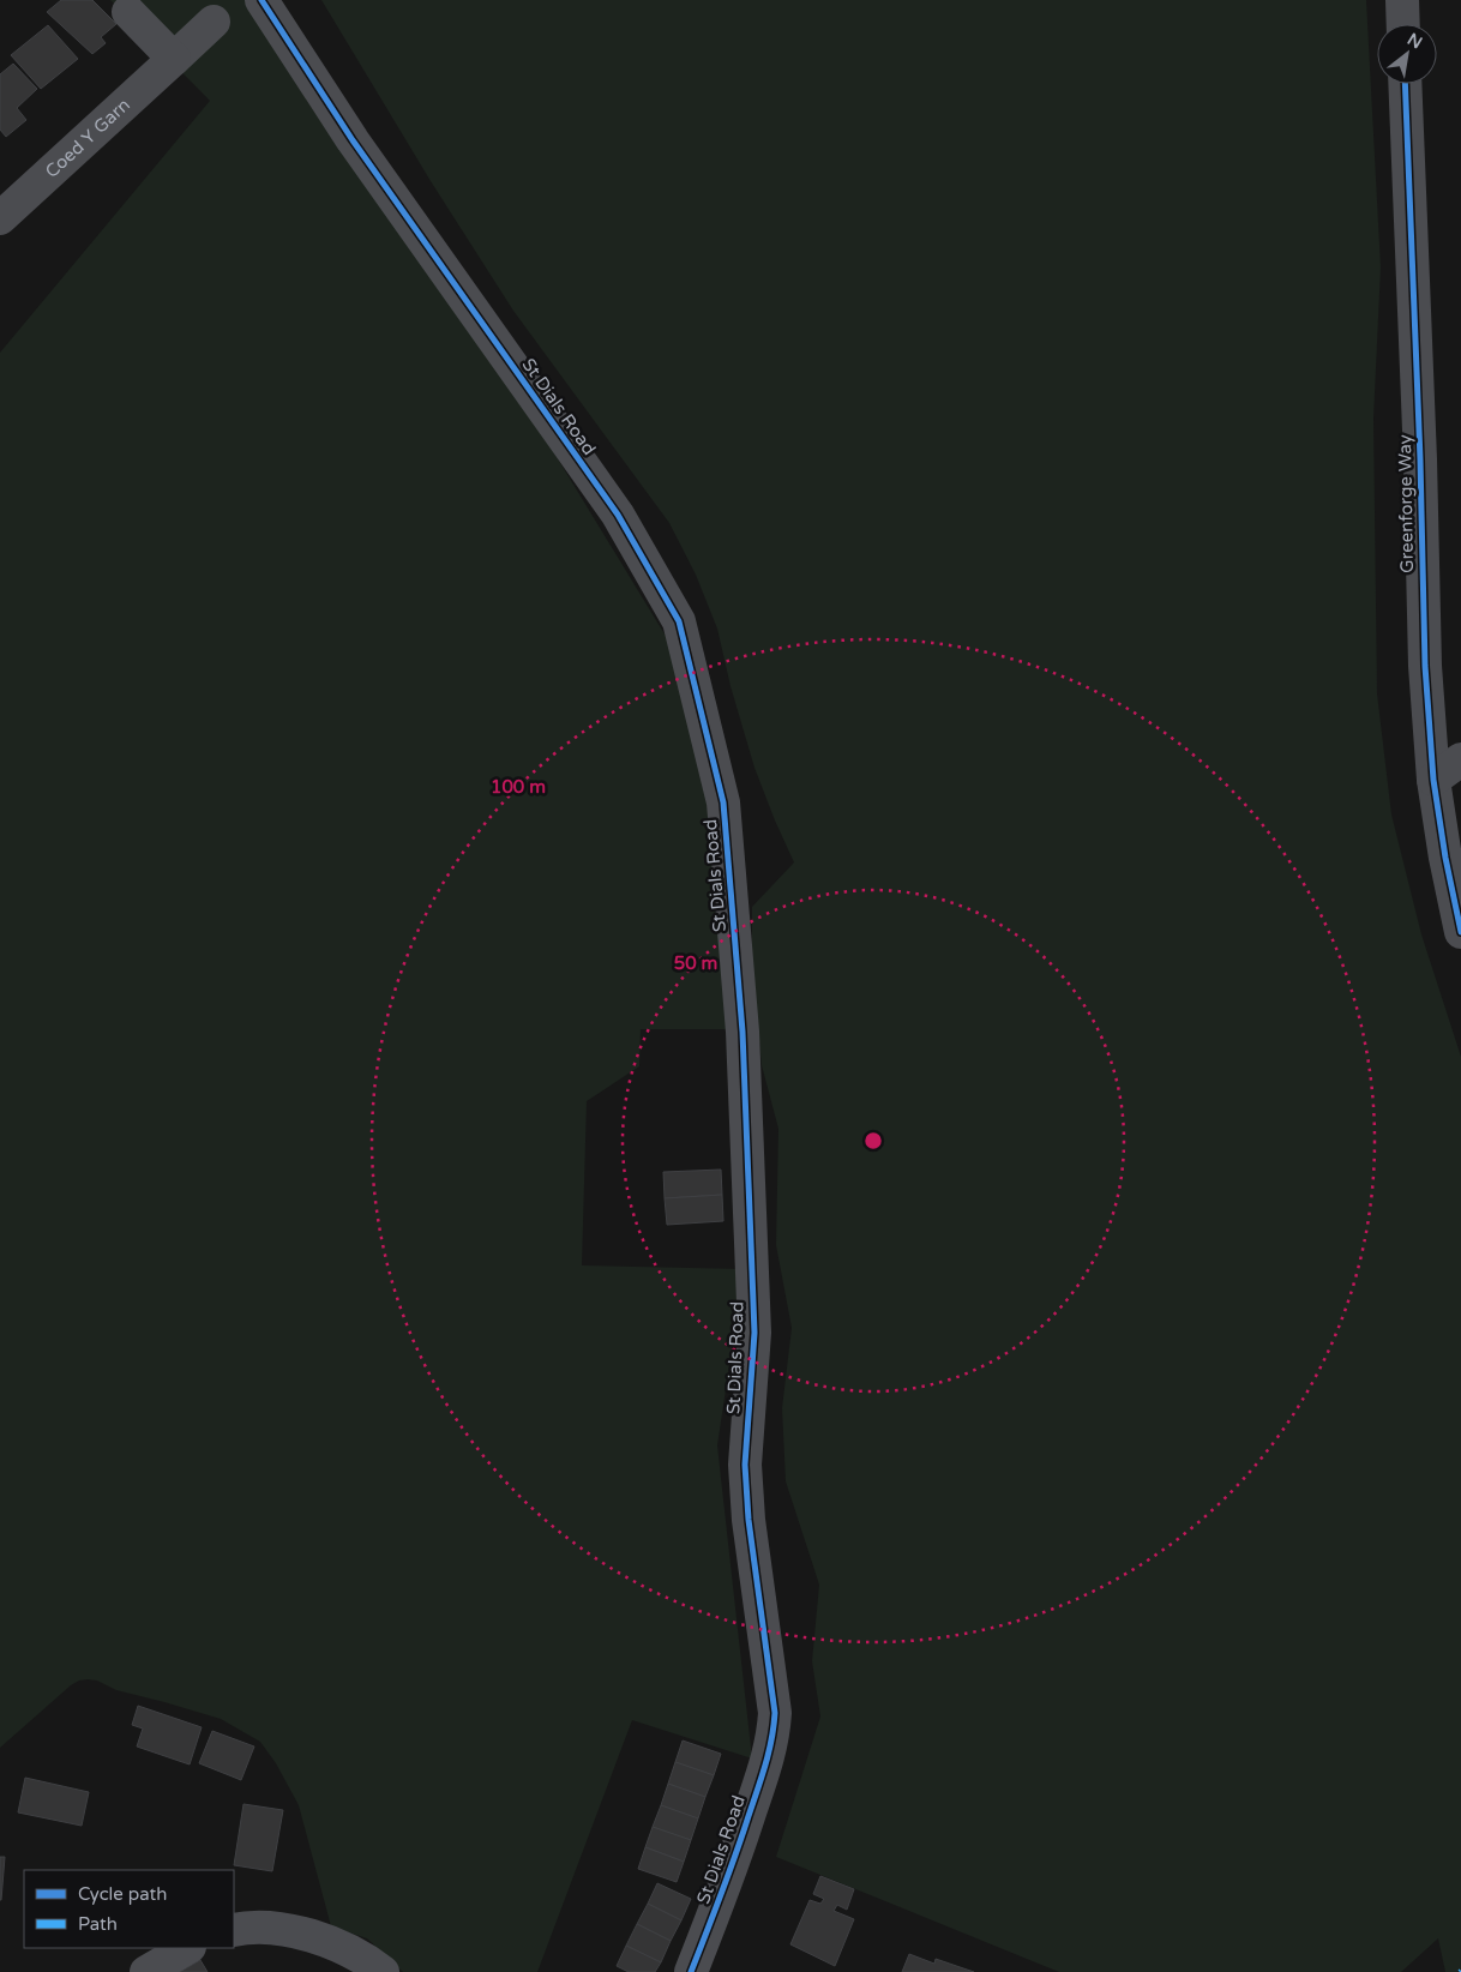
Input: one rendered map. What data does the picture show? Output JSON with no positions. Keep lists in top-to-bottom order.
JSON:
{
  "streets": {
    "street": ["Coed Y Garn", "St Dials Road", "Greenforge Way"]
  },
  "legend": ["Cycle path", "Path"],
  "north": "top right",
  "rings": ["100 m", "50 m"]
}
